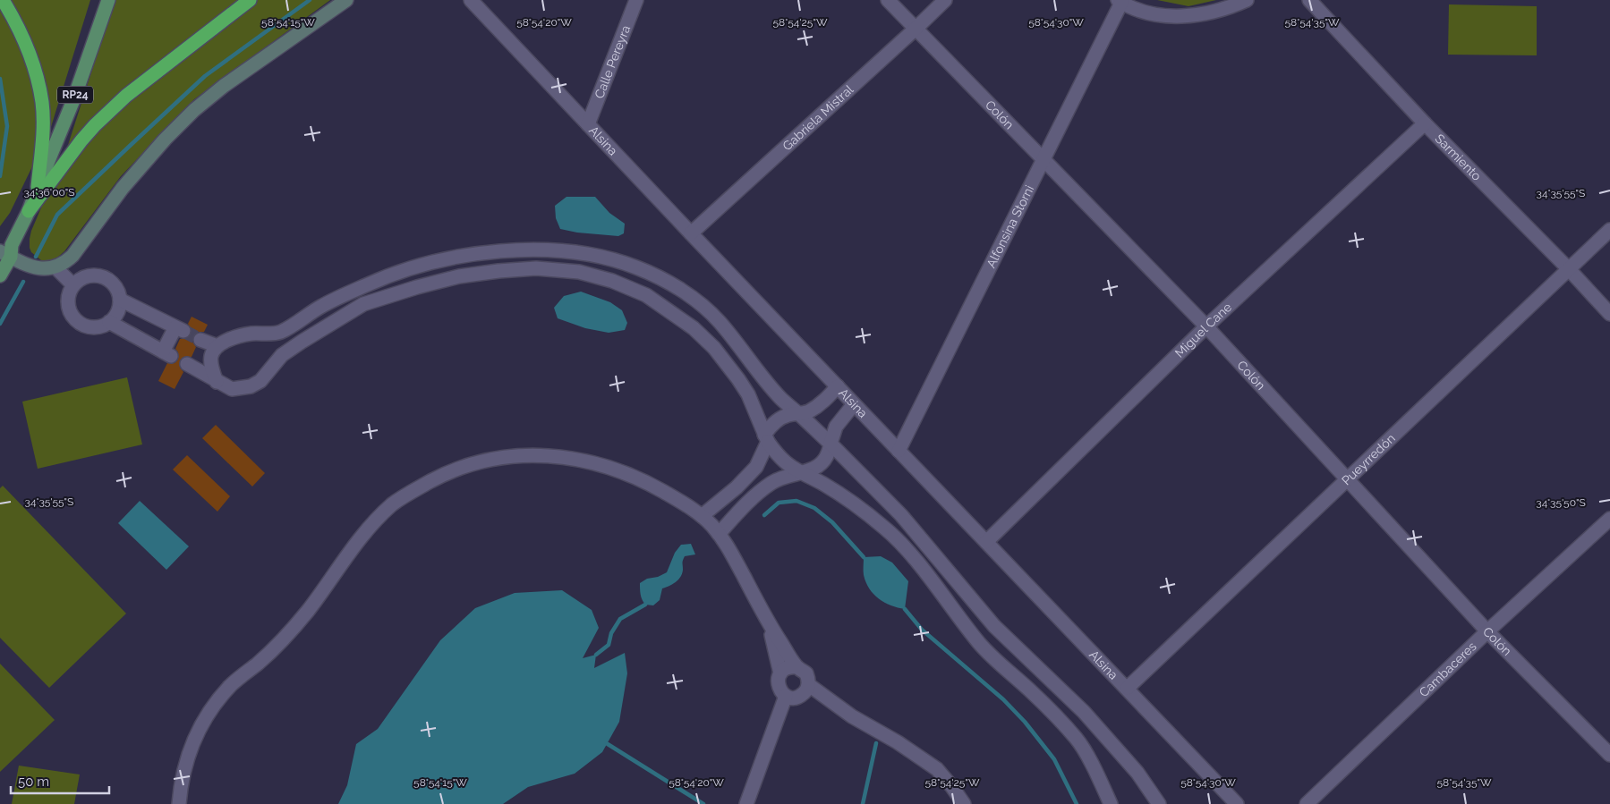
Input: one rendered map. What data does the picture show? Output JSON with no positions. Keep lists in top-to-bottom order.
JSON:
{
  "streets": {
    "main road": ["RP24"],
    "street": [
      "Calle Pereyra",
      "Colón",
      "Gabriela Mistral",
      "Alsina",
      "Sarmiento",
      "Alfonsina Storni",
      "Miguel Cane",
      "Pueyrredón",
      "Cambaceres"
    ]
  },
  "crossings": [
    ["Calle Pereyra", "Alsina"],
    ["Colón", "Gabriela Mistral"],
    ["Colón", "Alfonsina Storni"],
    ["Colón", "Miguel Cane"],
    ["Colón", "Pueyrredón"],
    ["Colón", "Cambaceres"],
    ["Gabriela Mistral", "Alsina"],
    ["Alsina", "Alfonsina Storni"],
    ["Alsina", "Miguel Cane"],
    ["Alsina", "Pueyrredón"],
    ["Sarmiento", "Miguel Cane"],
    ["Sarmiento", "Pueyrredón"]
  ],
  "scale_bar": "50 m",
  "coordinates": [
    "58°54'15\"W",
    "58°54'20\"W",
    "58°54'25\"W",
    "58°54'30\"W",
    "58°54'35\"W",
    "34°36'00\"S",
    "34°35'55\"S",
    "34°35'50\"S"
  ]
}
